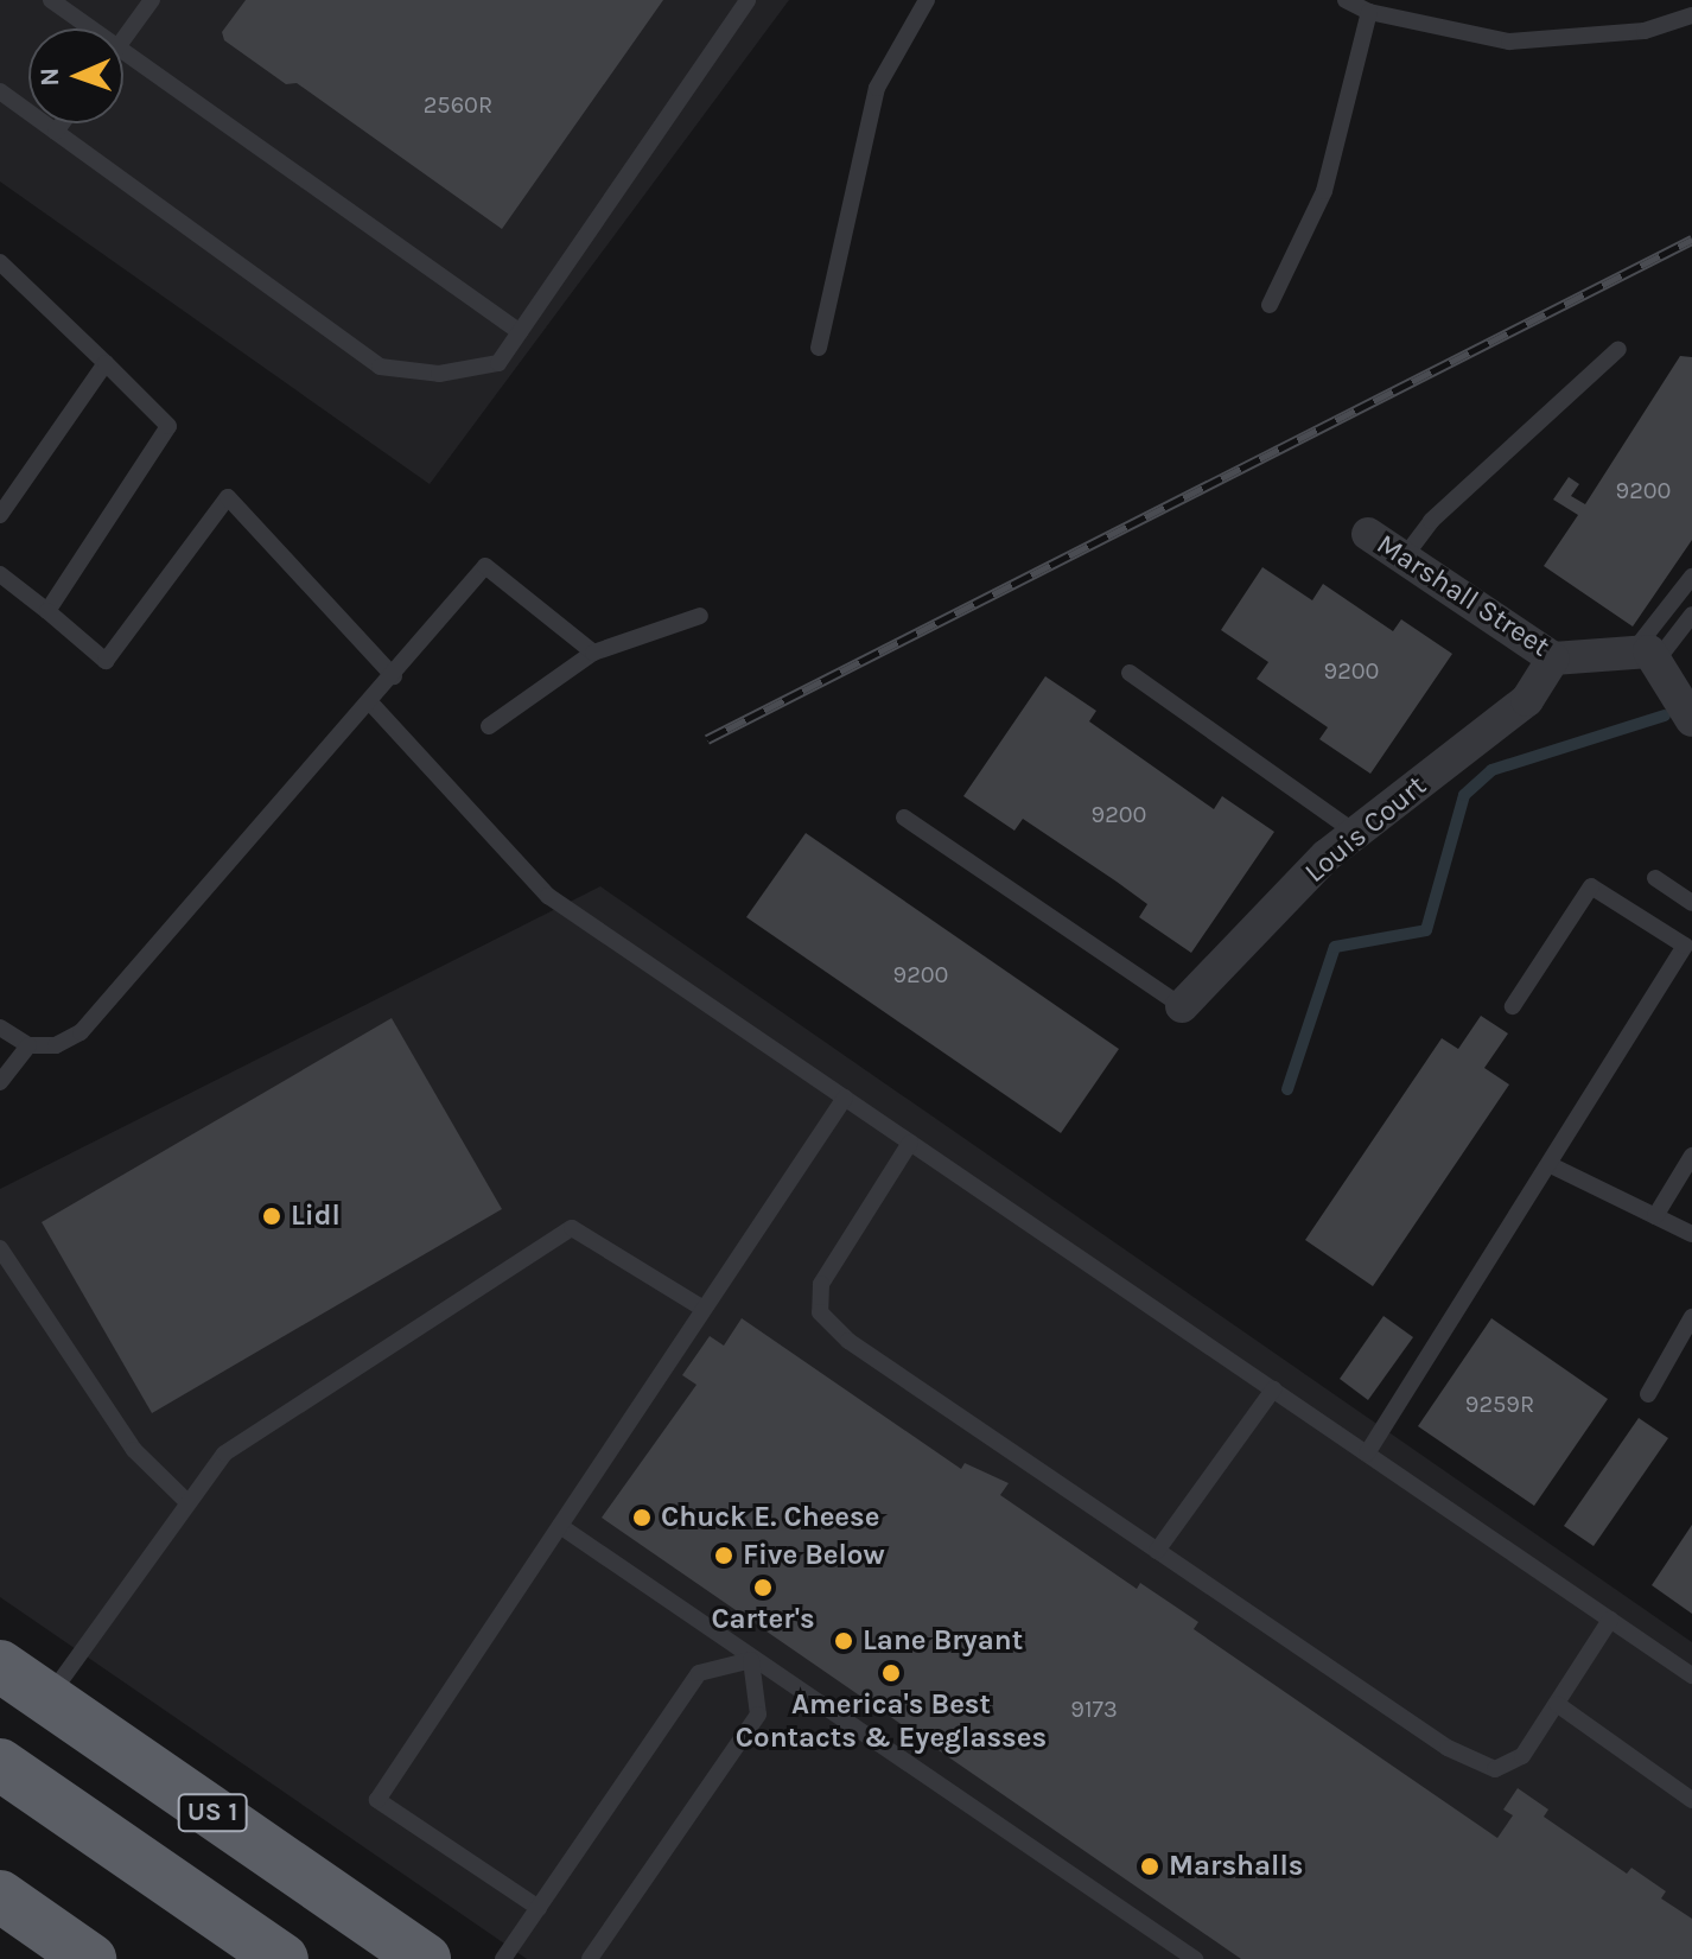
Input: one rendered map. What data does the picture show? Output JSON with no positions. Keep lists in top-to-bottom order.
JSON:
{
  "streets": {
    "highway": ["US 1"],
    "street": ["Marshall Street", "Louis Court"]
  },
  "crossings": [
    ["Marshall Street", "Louis Court"]
  ],
  "places": [
    "Lidl",
    "Chuck E. Cheese",
    "Five Below",
    "Carter's",
    "Lane Bryant",
    "America's Best Contacts & Eyeglasses",
    "Marshalls"
  ],
  "house_numbers": [
    "2560R",
    "9200",
    "9200",
    "9200",
    "9200",
    "9259R",
    "9173"
  ],
  "north": "left"
}
